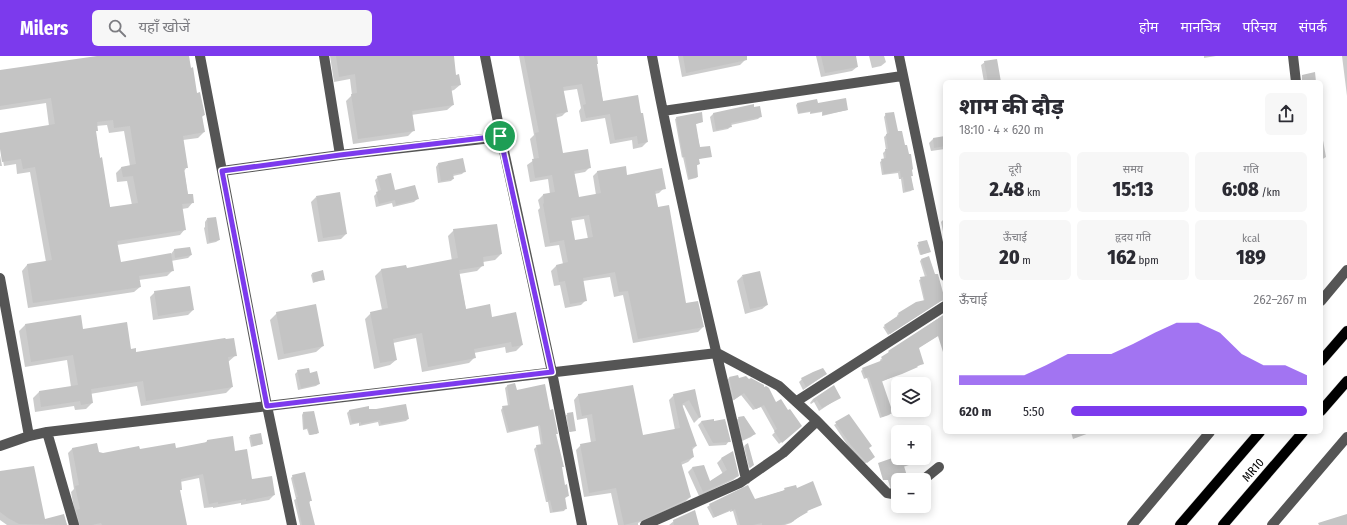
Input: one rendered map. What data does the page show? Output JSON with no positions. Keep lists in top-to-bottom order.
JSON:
{
  "streets": {
    "main road": ["MR10"]
  },
  "page": {
    "header": "Milers",
    "search": "यहाँ खोजें",
    "nav": [
      "होम",
      "मानचित्र",
      "परिचय",
      "संपर्क"
    ],
    "heading": ["शाम की दौड़", "18:10 · 4 × 620 m"],
    "stats": [
      ["दूरी", "2.48 km"],
      ["समय", "15:13"],
      ["गति", "6:08 /km"],
      ["ऊँचाई", "20 m"],
      ["हृदय गति", "162 bpm"],
      ["kcal", "189"]
    ],
    "chart": ["ऊँचाई", "262–267 m"],
    "map_buttons": ["+", "−"],
    "list": [
      {
        "name": "620 m",
        "note": "5:50"
      }
    ]
  }
}
